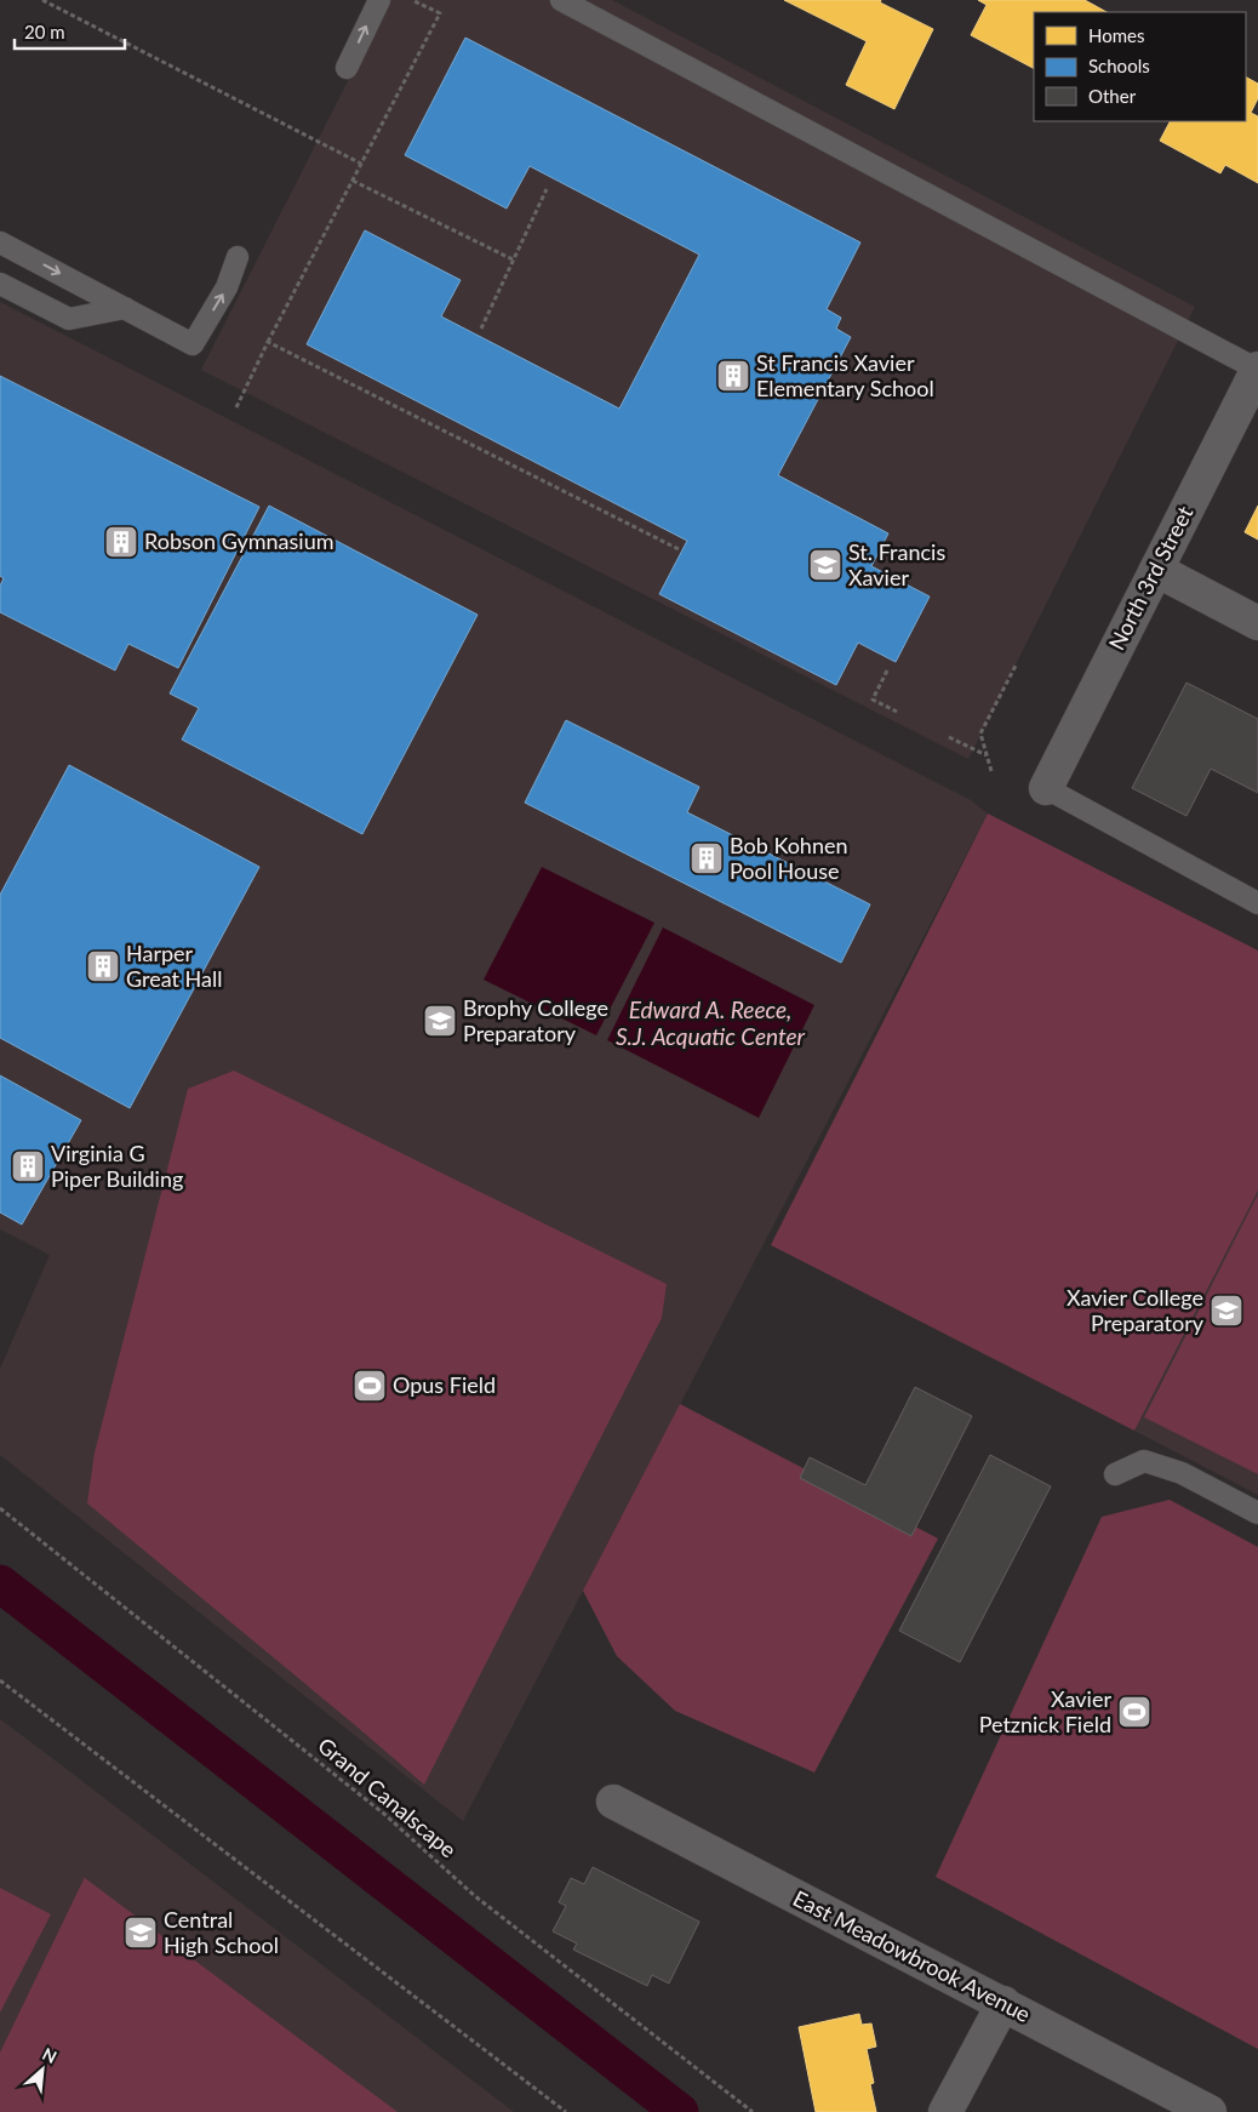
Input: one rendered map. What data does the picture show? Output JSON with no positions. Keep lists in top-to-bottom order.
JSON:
{
  "streets": {
    "street": ["North 3rd Street", "East Meadowbrook Avenue"],
    "path": ["Grand Canalscape"]
  },
  "water": ["Edward A. Reece, S.J. Acquatic Center"],
  "places": {
    "building": [
      "St Francis Xavier Elementary School",
      "Robson Gymnasium",
      "Bob Kohnen Pool House",
      "Harper Great Hall",
      "Virginia G Piper Building"
    ],
    "school or university": [
      "St. Francis Xavier",
      "Brophy College Preparatory",
      "Xavier College Preparatory",
      "Central High School"
    ],
    "sports": ["Opus Field", "Xavier Petznick Field"]
  },
  "legend": ["Homes", "Schools", "Other"],
  "scale_bar": "20 m",
  "north": "top right"
}
